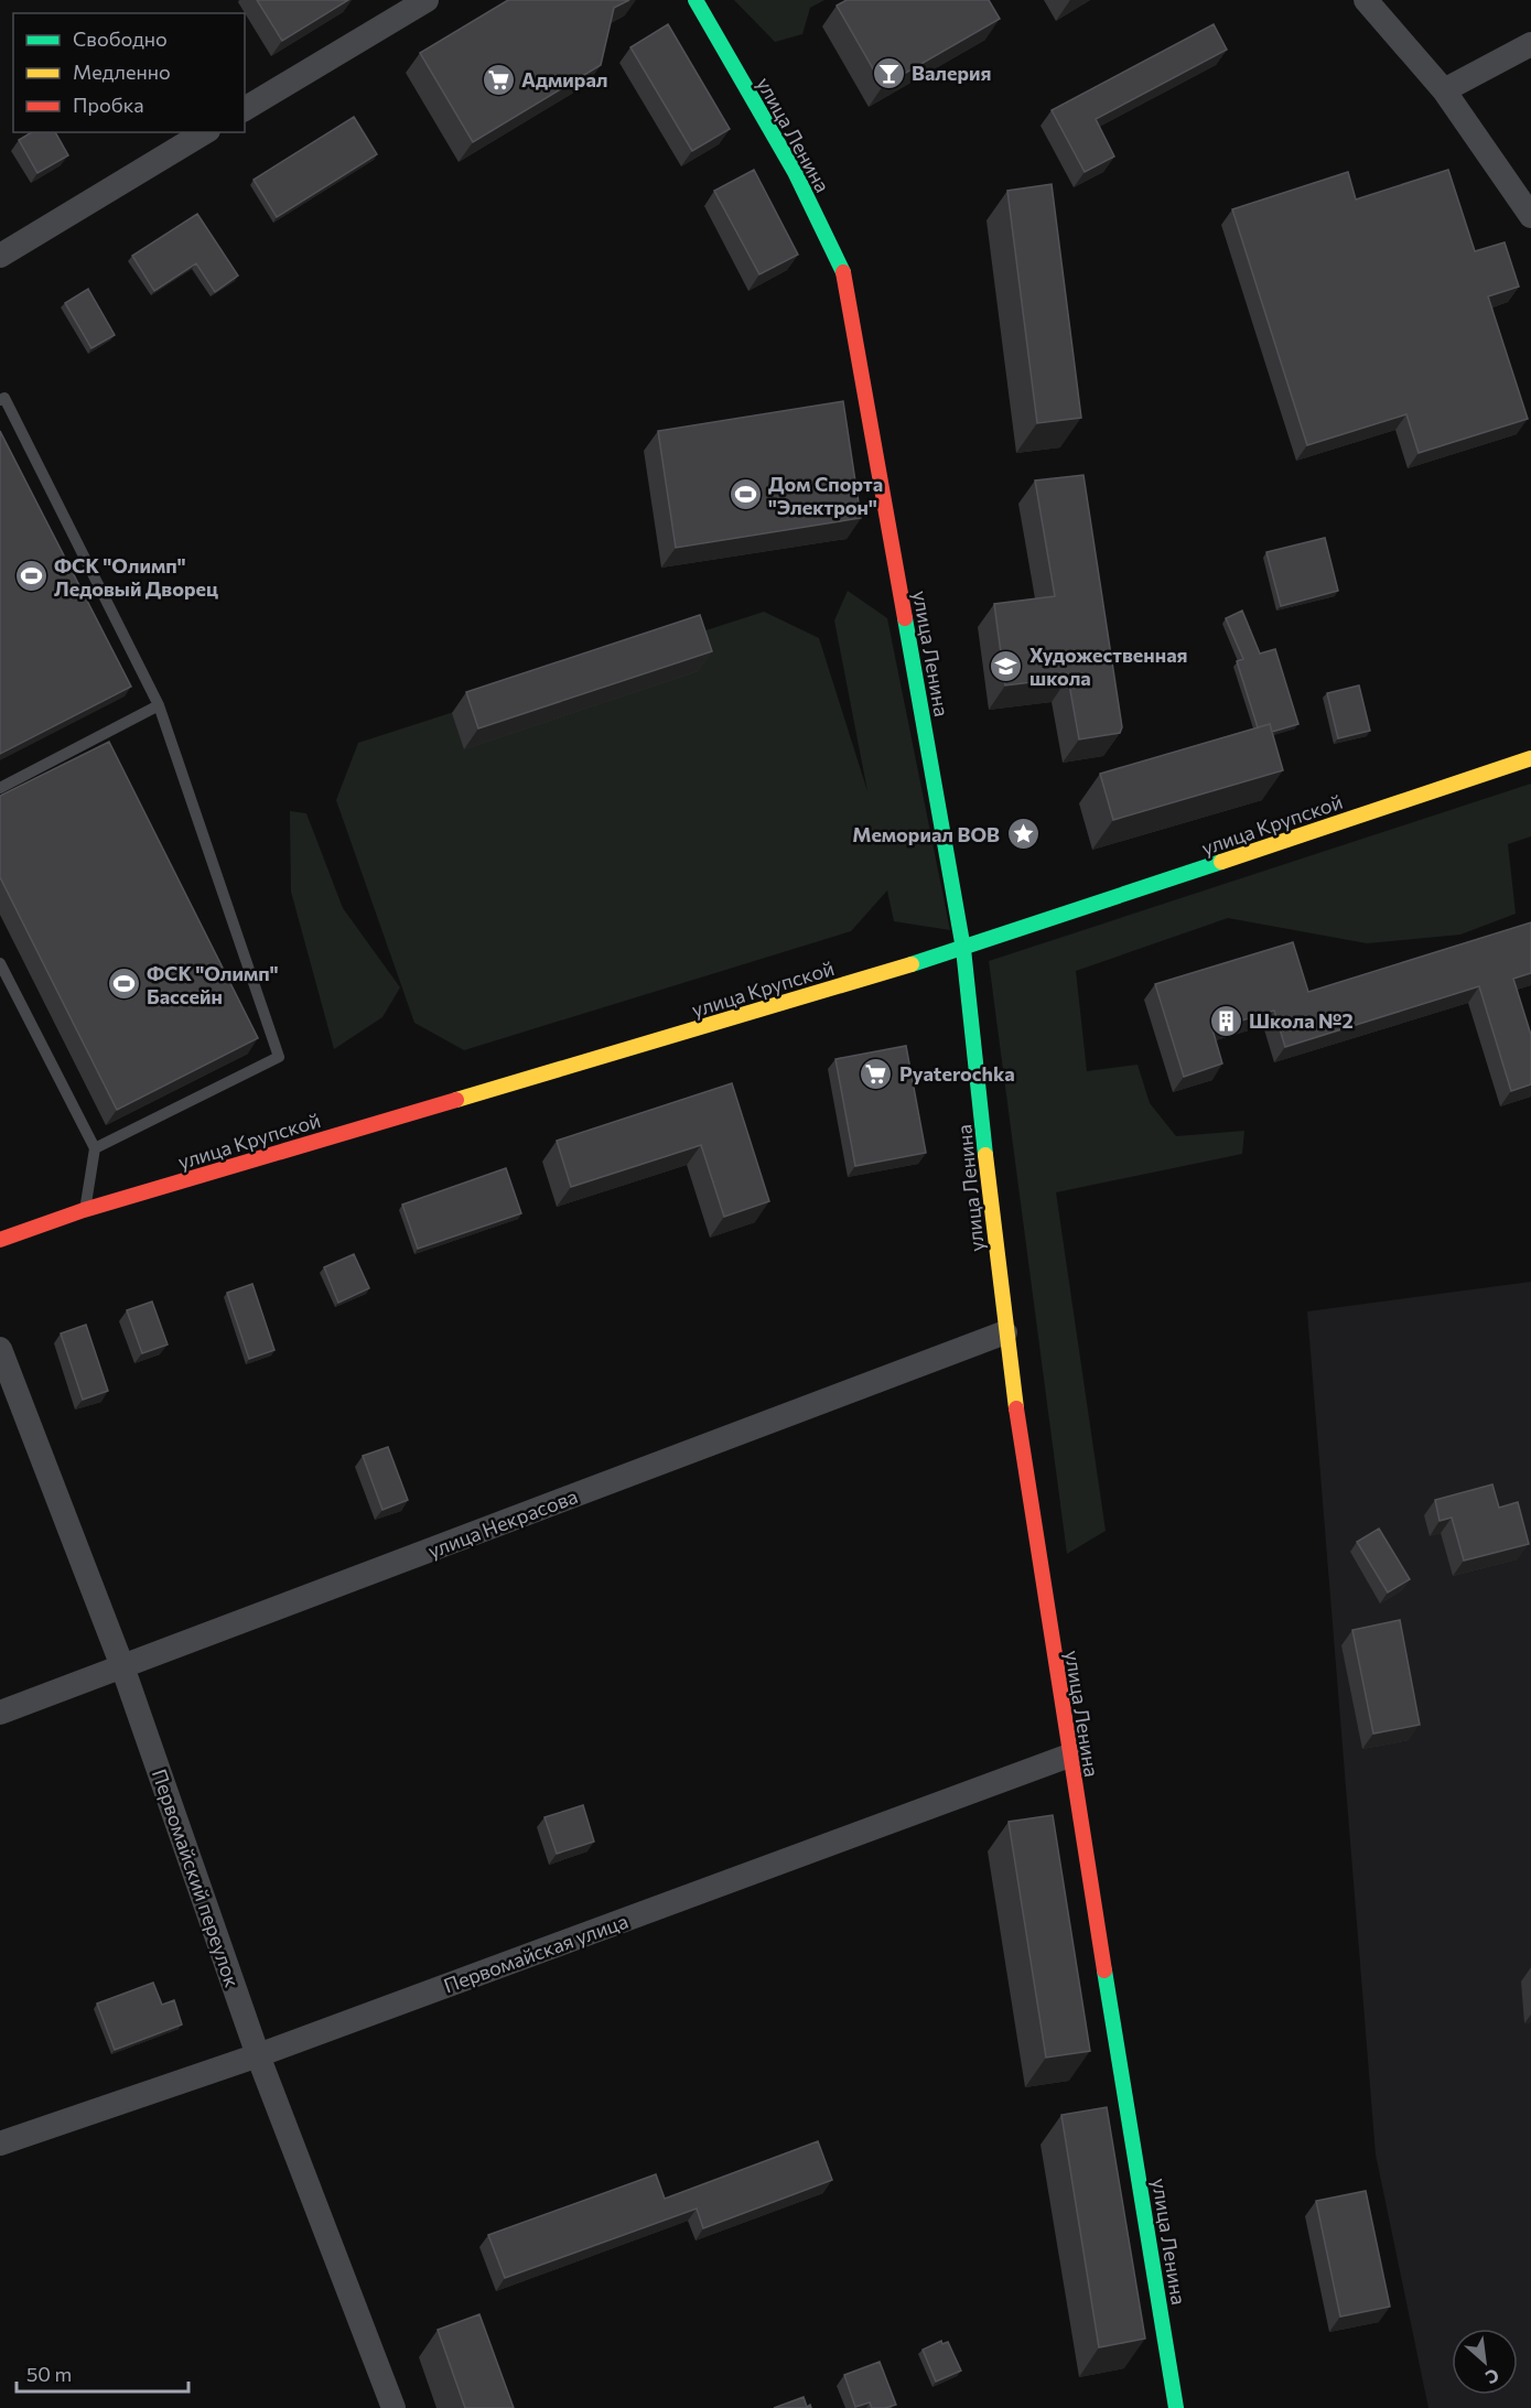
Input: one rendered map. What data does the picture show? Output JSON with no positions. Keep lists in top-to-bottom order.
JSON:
{
  "streets": {
    "street": [
      "улица Ленина",
      "улица Крупской",
      "улица Некрасова",
      "Первомайский переулок",
      "Первомайская улица"
    ]
  },
  "crossings": [
    ["улица Ленина", "улица Крупской"],
    ["улица Ленина", "улица Некрасова"],
    ["улица Ленина", "Первомайская улица"],
    ["улица Некрасова", "Первомайский переулок"],
    ["Первомайский переулок", "Первомайская улица"]
  ],
  "places": {
    "bar": ["Валерия"],
    "supermarket": ["Адмирал", "Pyaterochka"],
    "sports": ["Дом Спорта \"Электрон\"", "ФСК \"Олимп\" Ледовый Дворец", "ФСК \"Олимп\" Бассейн"],
    "school or university": ["Художественная школа"],
    "place": ["Мемориал ВОВ"],
    "building": ["Школа №2"]
  },
  "legend": ["Свободно", "Медленно", "Пробка"],
  "scale_bar": "50 m",
  "north": "bottom right"
}
